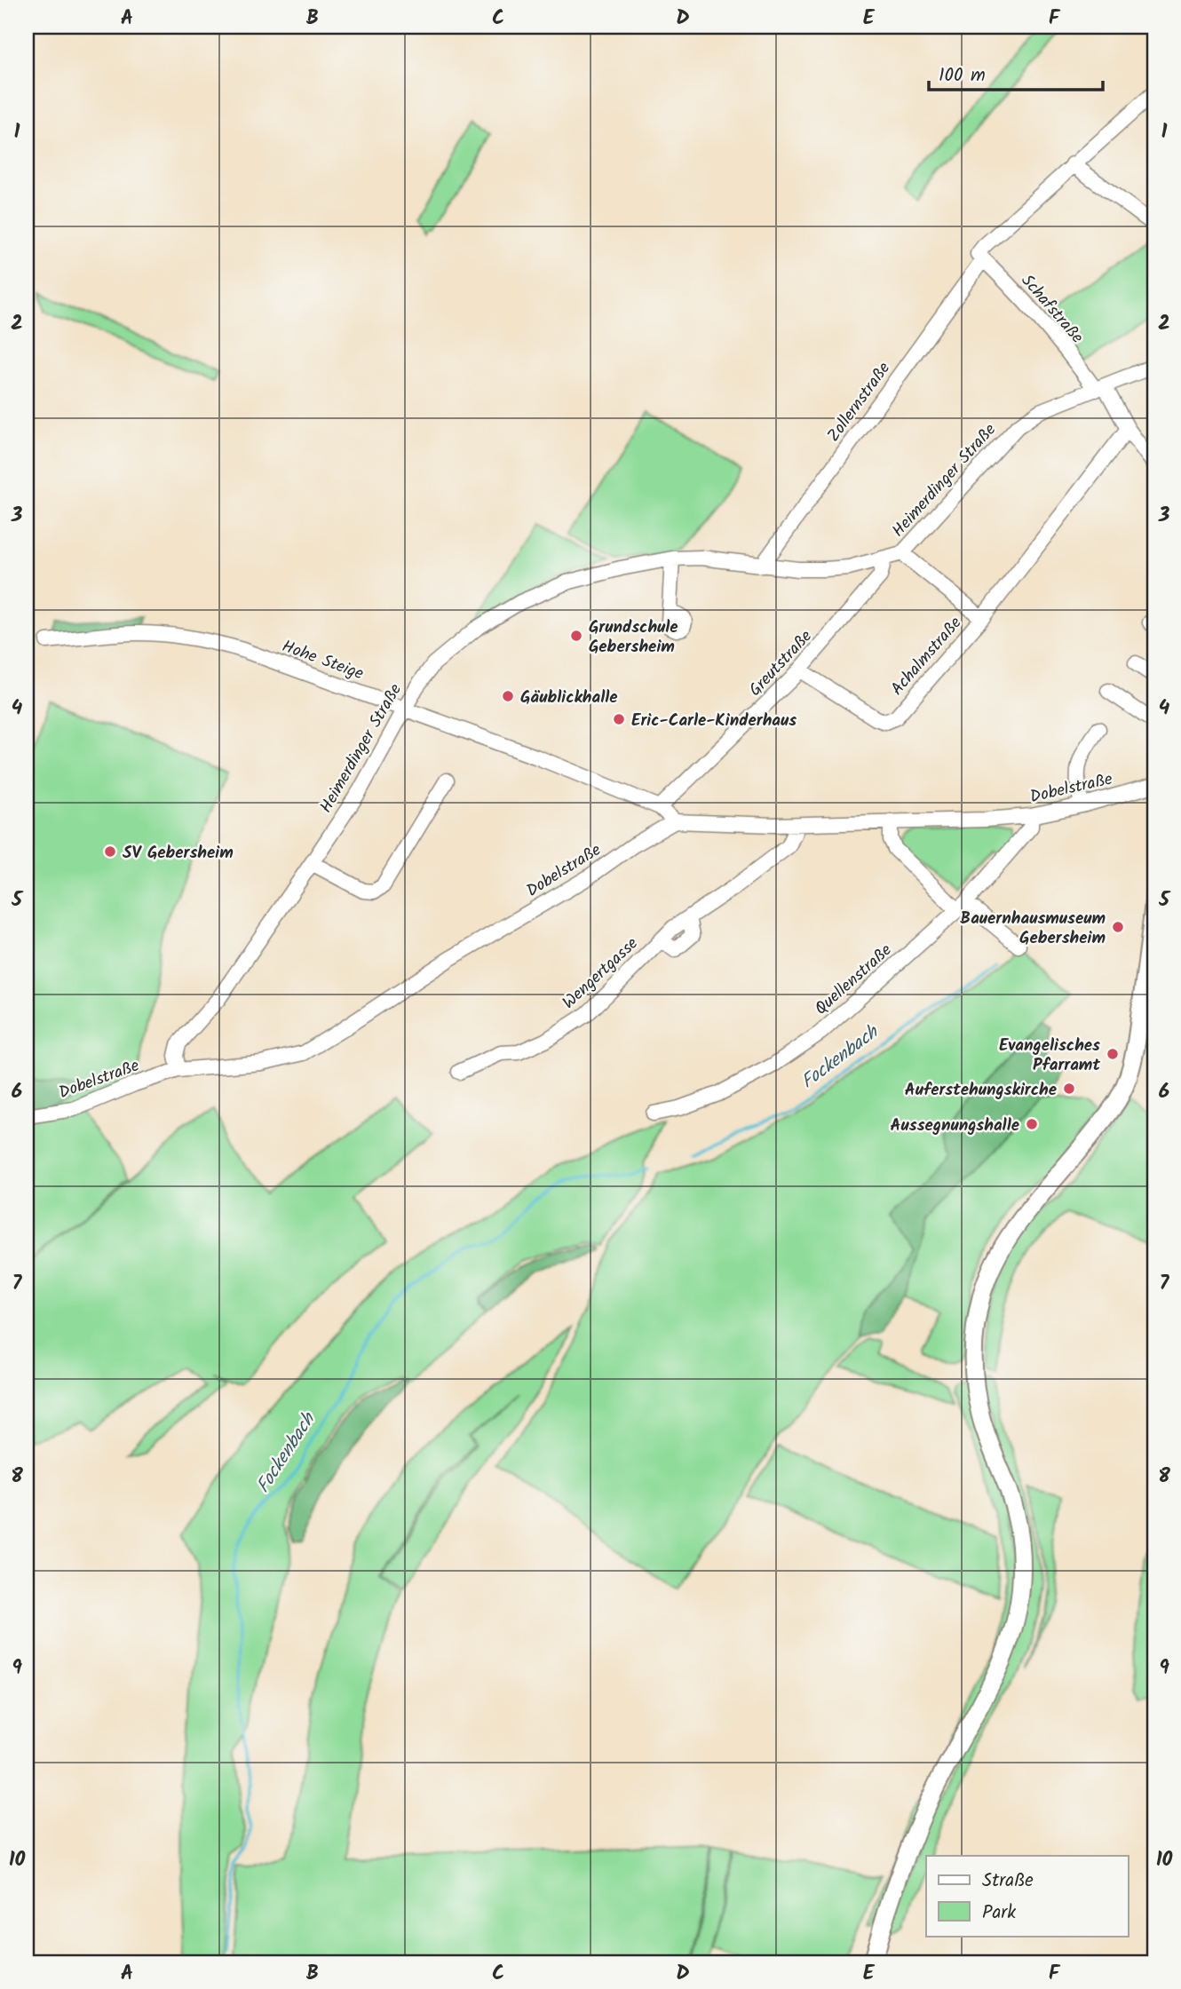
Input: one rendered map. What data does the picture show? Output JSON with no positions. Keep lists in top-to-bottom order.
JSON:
{
  "streets": {
    "street": [
      "Schafstraße",
      "Zollernstraße",
      "Heimerdinger Straße",
      "Achalmstraße",
      "Hohe Steige",
      "Greutstraße",
      "Dobelstraße",
      "Wengertgasse",
      "Quellenstraße"
    ]
  },
  "crossings": [
    ["Schafstraße", "Zollernstraße"],
    ["Schafstraße", "Heimerdinger Straße"],
    ["Schafstraße", "Achalmstraße"],
    ["Zollernstraße", "Heimerdinger Straße"],
    ["Heimerdinger Straße", "Achalmstraße"],
    ["Heimerdinger Straße", "Hohe Steige"],
    ["Heimerdinger Straße", "Greutstraße"],
    ["Heimerdinger Straße", "Dobelstraße"],
    ["Achalmstraße", "Greutstraße"],
    ["Hohe Steige", "Greutstraße"],
    ["Hohe Steige", "Dobelstraße"],
    ["Dobelstraße", "Wengertgasse"],
    ["Dobelstraße", "Quellenstraße"]
  ],
  "water": ["Fockenbach"],
  "places": [
    "Grundschule Gebersheim",
    "Gäublickhalle",
    "Eric-Carle-Kinderhaus",
    "SV Gebersheim",
    "Bauernhausmuseum Gebersheim",
    "Evangelisches Pfarramt",
    "Auferstehungskirche",
    "Aussegnungshalle"
  ],
  "legend": ["Straße", "Park"],
  "scale_bar": "100 m",
  "grid": {
    "columns": [
      "A",
      "B",
      "C",
      "D",
      "E",
      "F"
    ],
    "rows": [
      "1",
      "2",
      "3",
      "4",
      "5",
      "6",
      "7",
      "8",
      "9",
      "10"
    ]
  }
}
